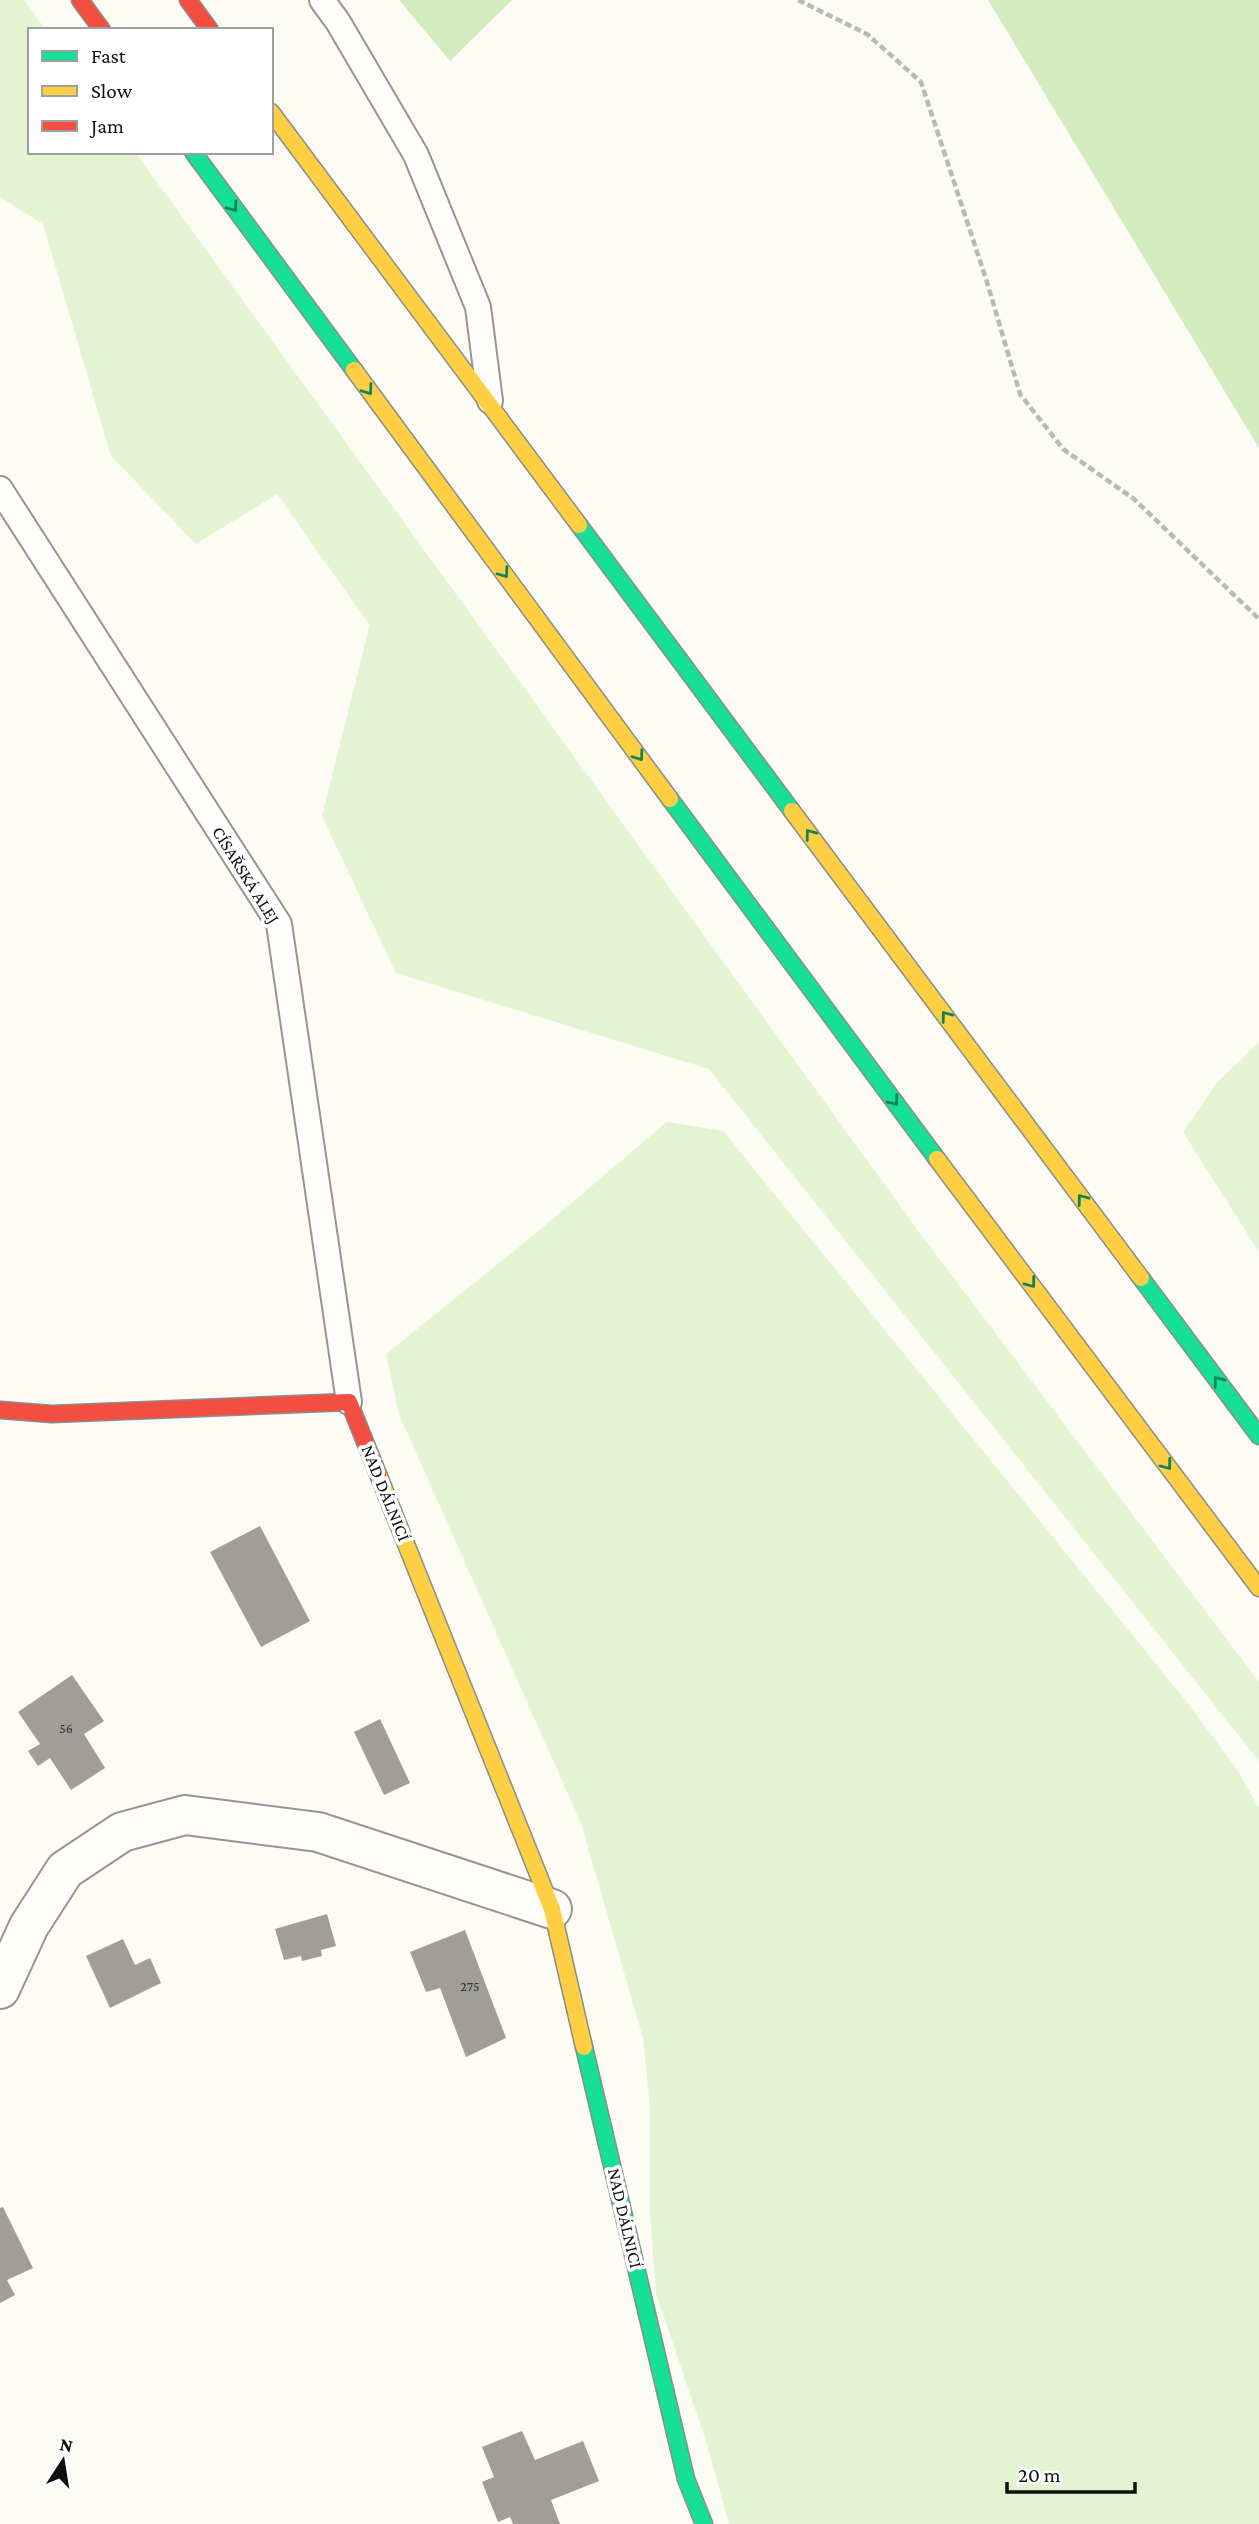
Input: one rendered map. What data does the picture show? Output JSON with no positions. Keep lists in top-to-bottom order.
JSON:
{
  "streets": {
    "main road": ["NAD DÁLNICÍ"],
    "lane": ["CÍSAŘSKÁ ALEJ"]
  },
  "crossings": [
    ["CÍSAŘSKÁ ALEJ", "NAD DÁLNICÍ"]
  ],
  "house_numbers": ["56", "275"],
  "legend": ["Fast", "Slow", "Jam"],
  "scale_bar": "20 m",
  "north": "top"
}
